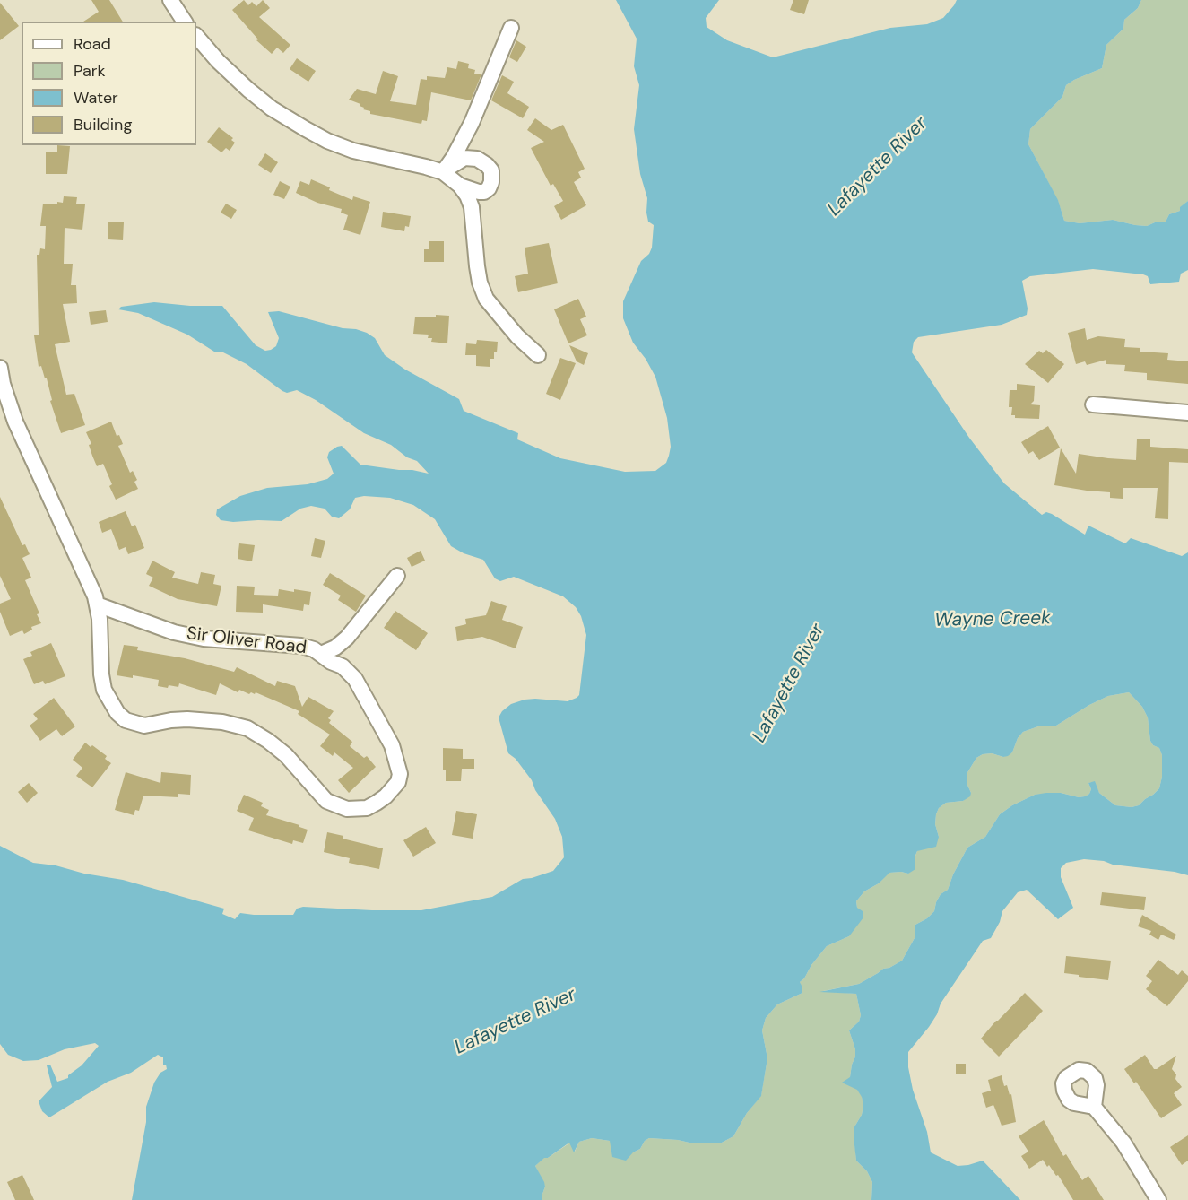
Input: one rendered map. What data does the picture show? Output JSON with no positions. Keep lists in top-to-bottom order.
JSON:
{
  "streets": {
    "street": ["Sir Oliver Road"]
  },
  "water": ["Lafayette River", "Wayne Creek"],
  "legend": [
    "Road",
    "Park",
    "Water",
    "Building"
  ]
}
